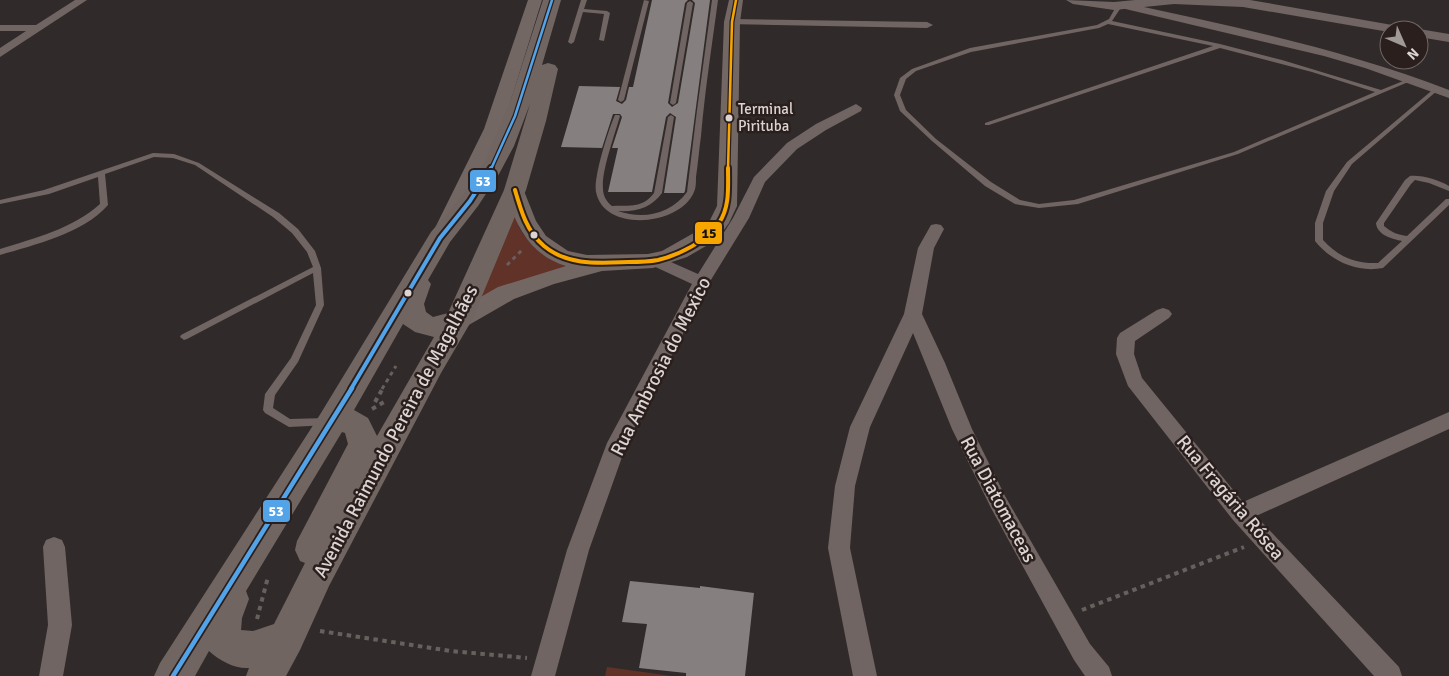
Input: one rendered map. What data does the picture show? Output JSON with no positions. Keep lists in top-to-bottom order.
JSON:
{
  "streets": {
    "main road": ["Avenida Raimundo Pereira de Magalhães"],
    "street": ["Rua Ambrosia do Mexico", "Rua Fragária Rósea", "Rua Diatomaceas"]
  },
  "places": ["Terminal Pirituba"],
  "lines": ["transit line 15", "transit line 53"],
  "north": "bottom right"
}
